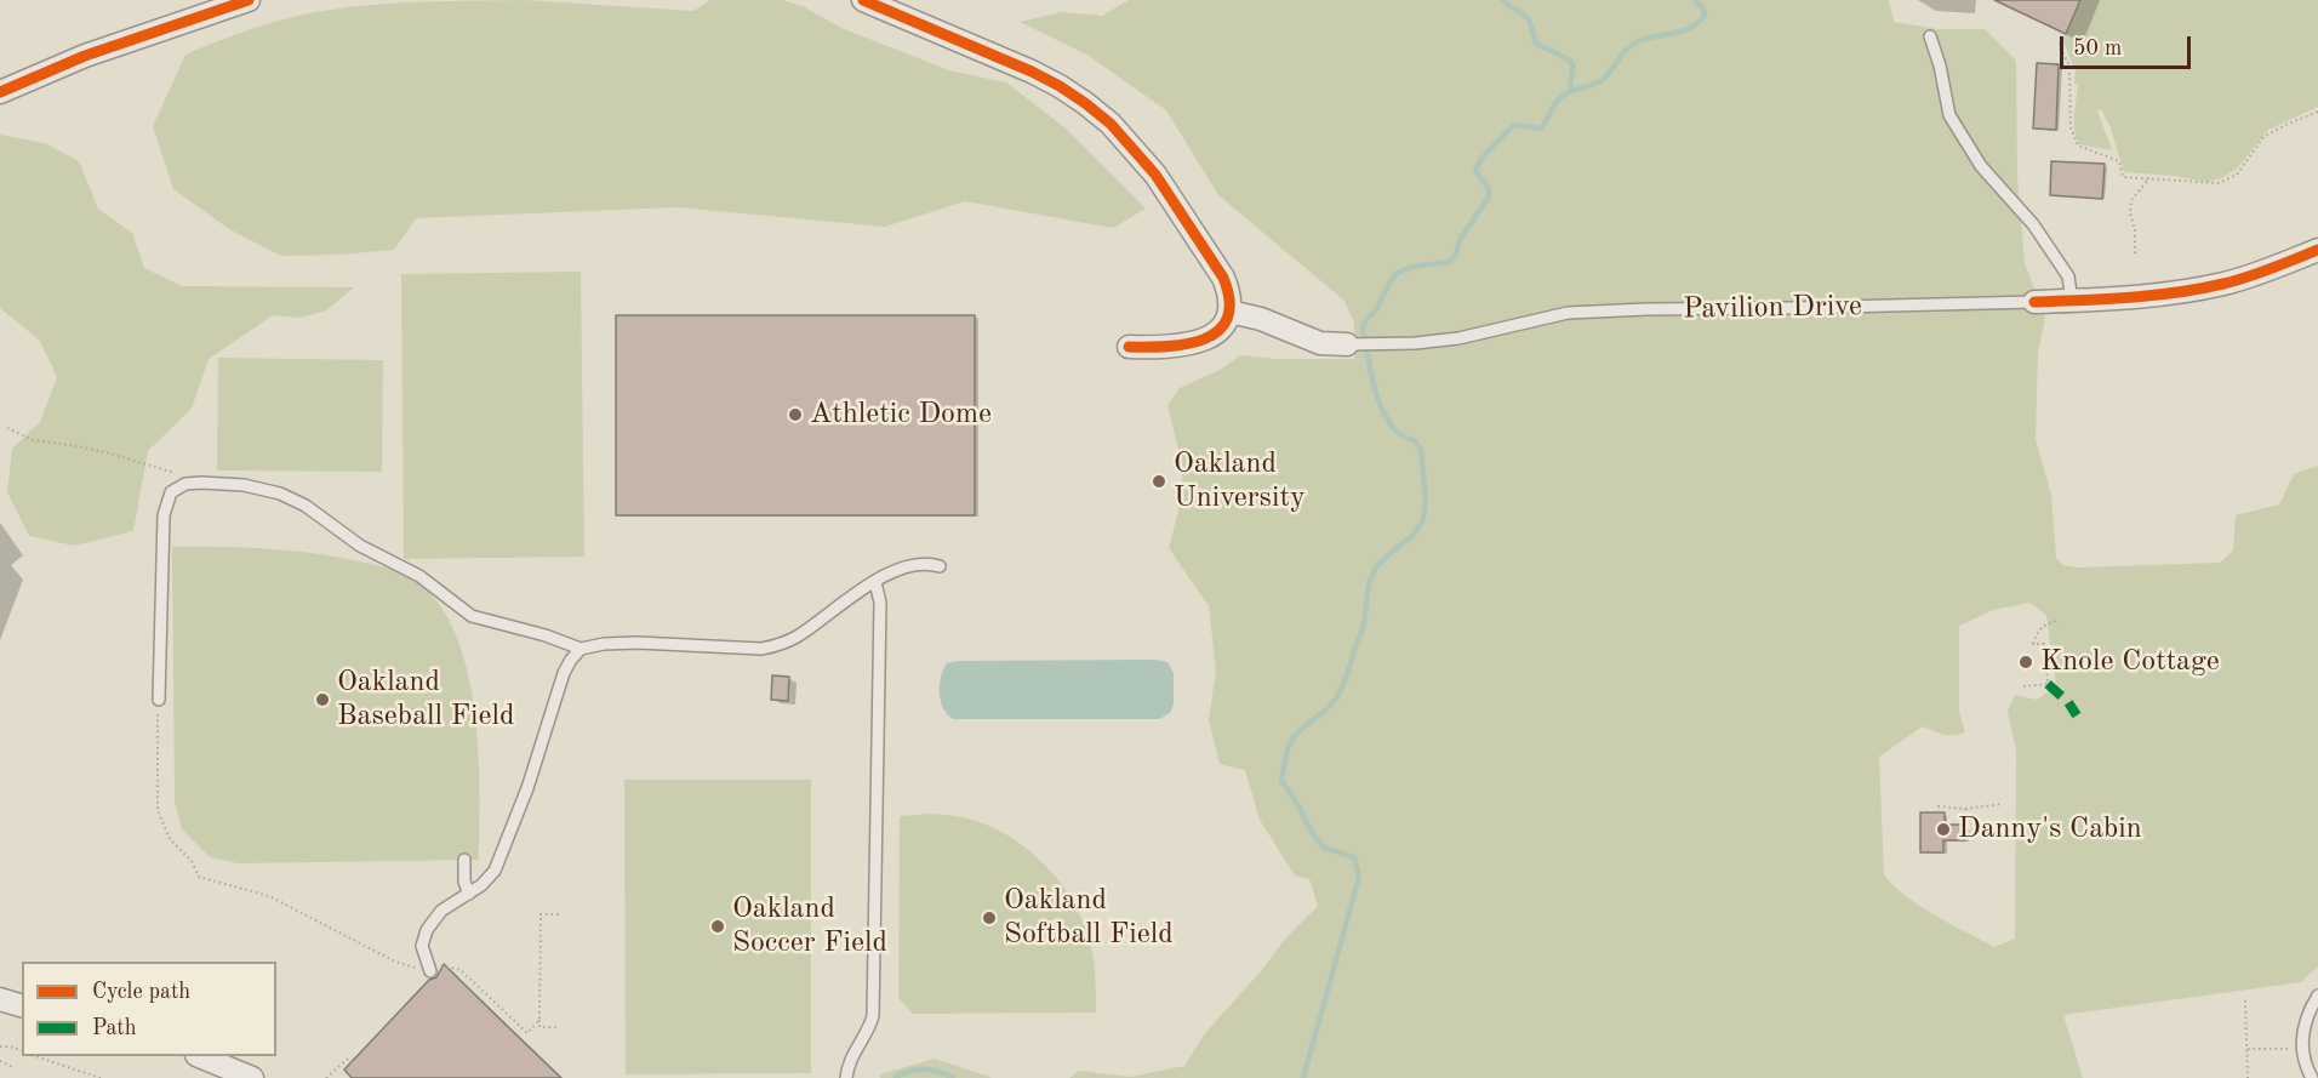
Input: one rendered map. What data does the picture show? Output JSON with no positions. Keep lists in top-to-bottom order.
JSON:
{
  "streets": {
    "street": ["Pavilion Drive"]
  },
  "places": [
    "Athletic Dome",
    "Oakland University",
    "Knole Cottage",
    "Oakland Baseball Field",
    "Danny's Cabin",
    "Oakland Softball Field",
    "Oakland Soccer Field"
  ],
  "legend": ["Cycle path", "Path"],
  "scale_bar": "50 m"
}
